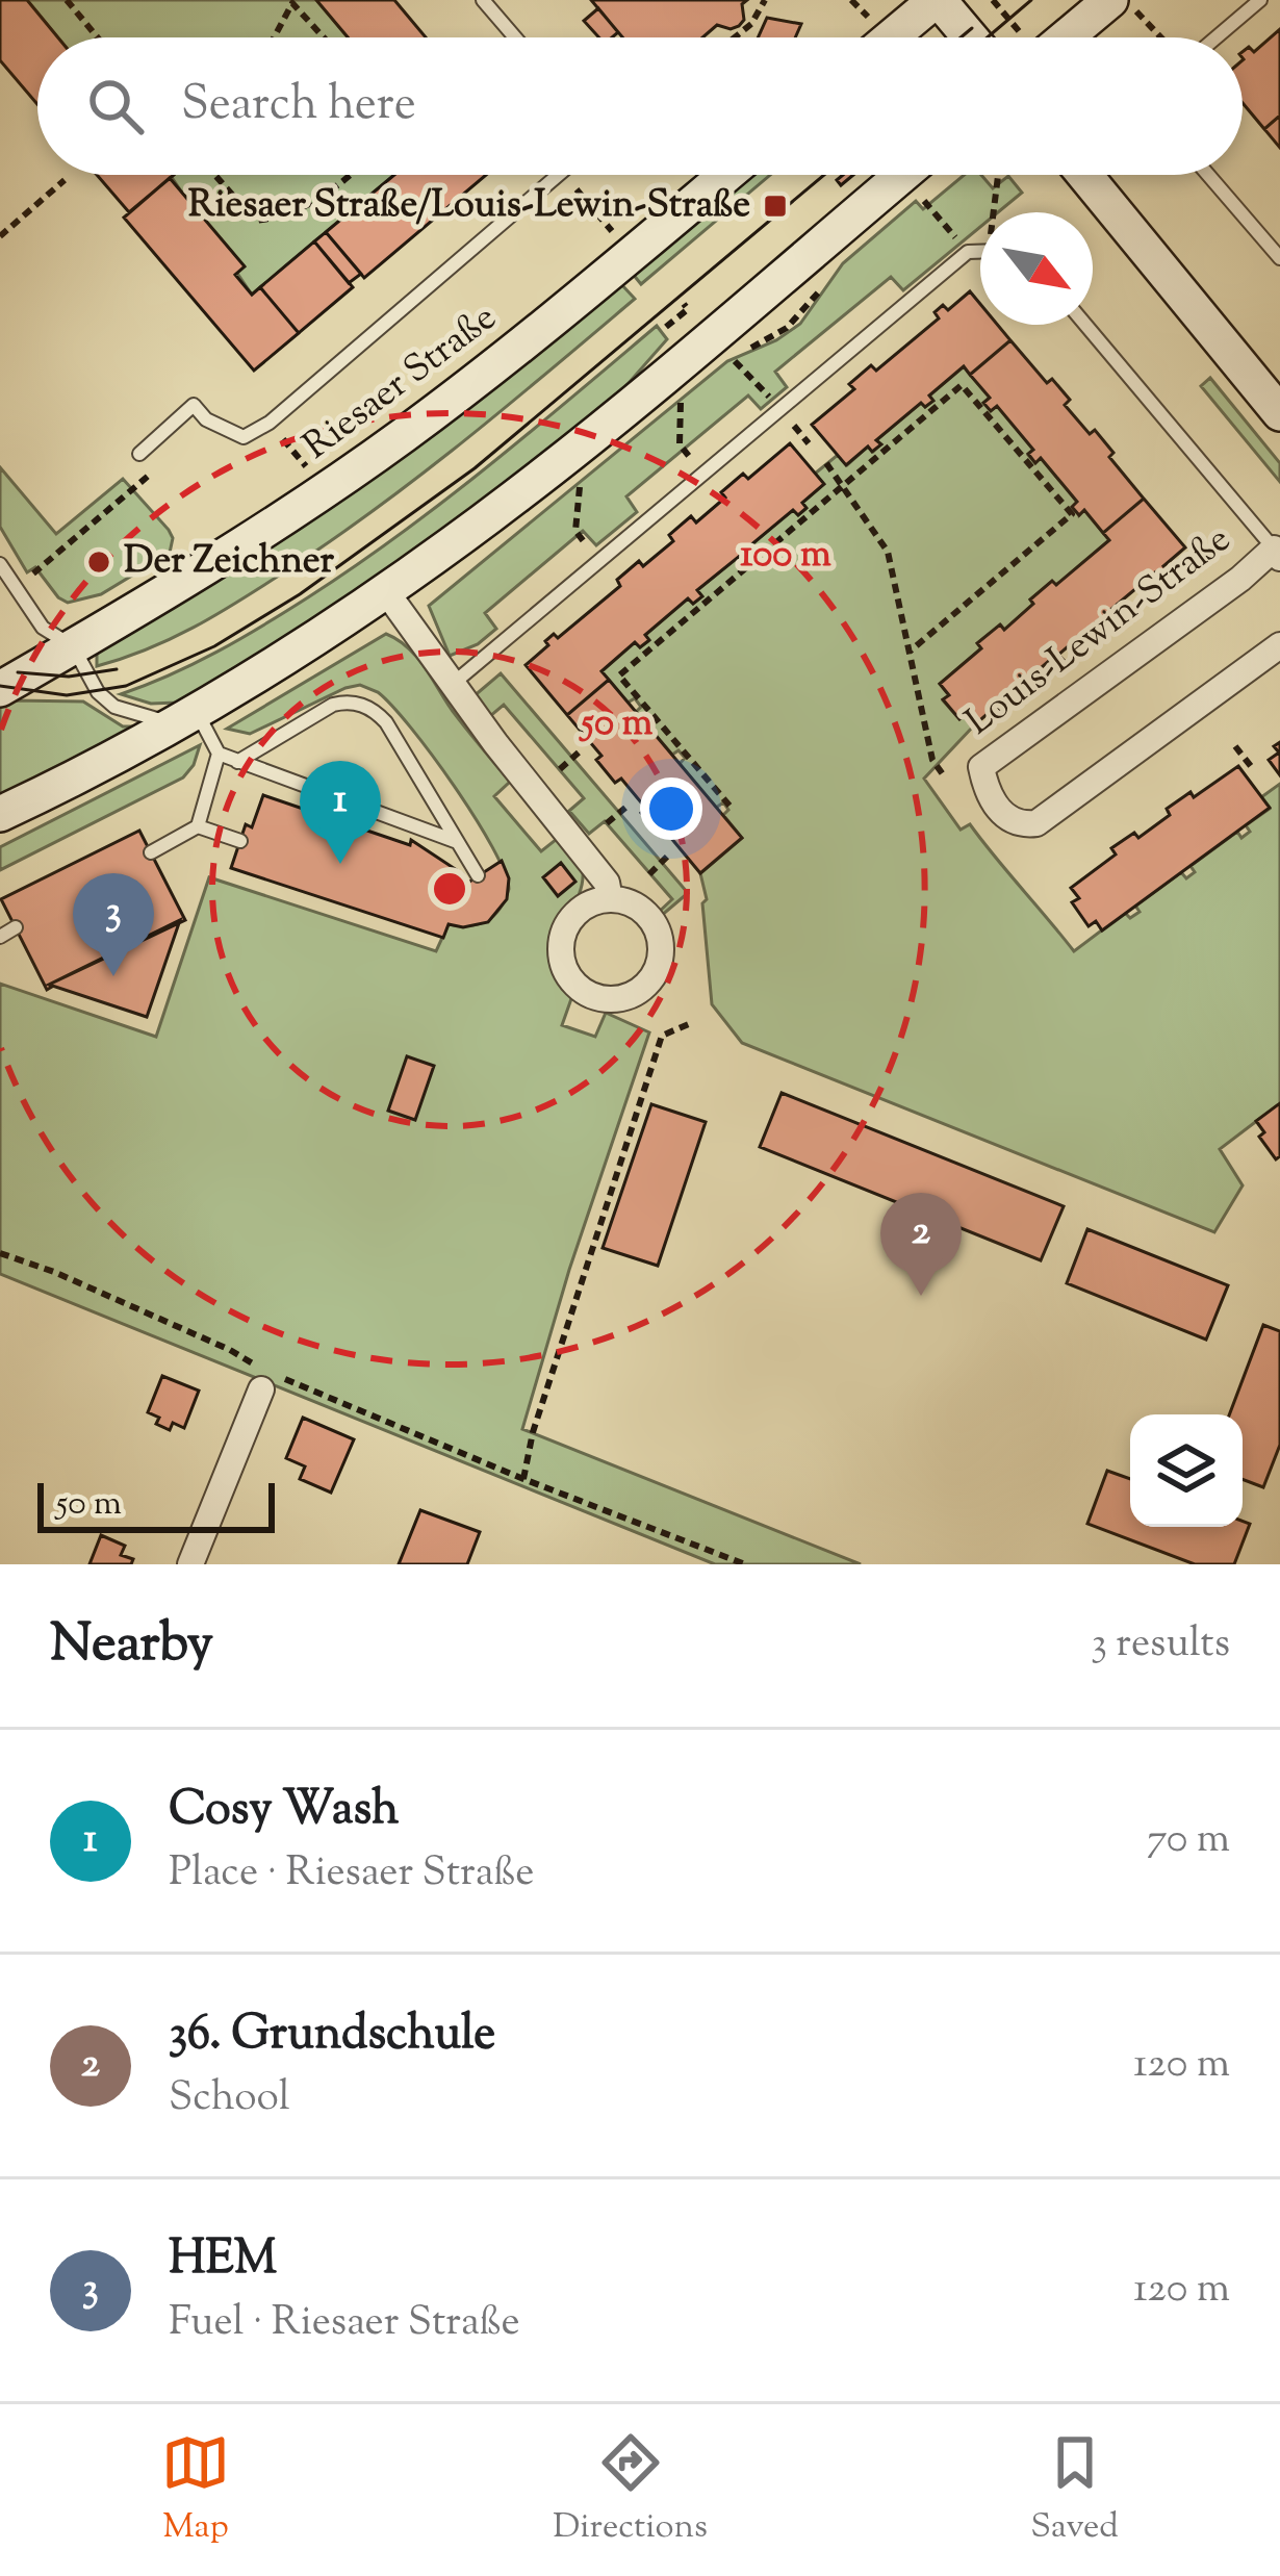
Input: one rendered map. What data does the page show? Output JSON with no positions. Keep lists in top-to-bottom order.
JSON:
{
  "streets": {
    "main road": ["Riesaer Straße"],
    "street": ["Louis-Lewin-Straße"]
  },
  "places": {
    "transit": ["Riesaer Straße/Louis-Lewin-Straße"],
    "other": ["Der Zeichner"]
  },
  "scale_bar": "50 m",
  "north": "bottom right",
  "page": {
    "search": "Search here",
    "pins": ["1", "3", "2"],
    "scale": "50 m",
    "heading": ["Nearby", "3 results"],
    "list": [
      {
        "mark": "1",
        "name": "Cosy Wash",
        "note": "Place · Riesaer Straße",
        "value": "70 m"
      },
      {
        "mark": "2",
        "name": "36. Grundschule",
        "note": "School",
        "value": "120 m"
      },
      {
        "mark": "3",
        "name": "HEM",
        "note": "Fuel · Riesaer Straße",
        "value": "120 m"
      }
    ],
    "nav": ["Map", "Directions", "Saved"]
  },
  "rings": ["100 m", "50 m"]
}
